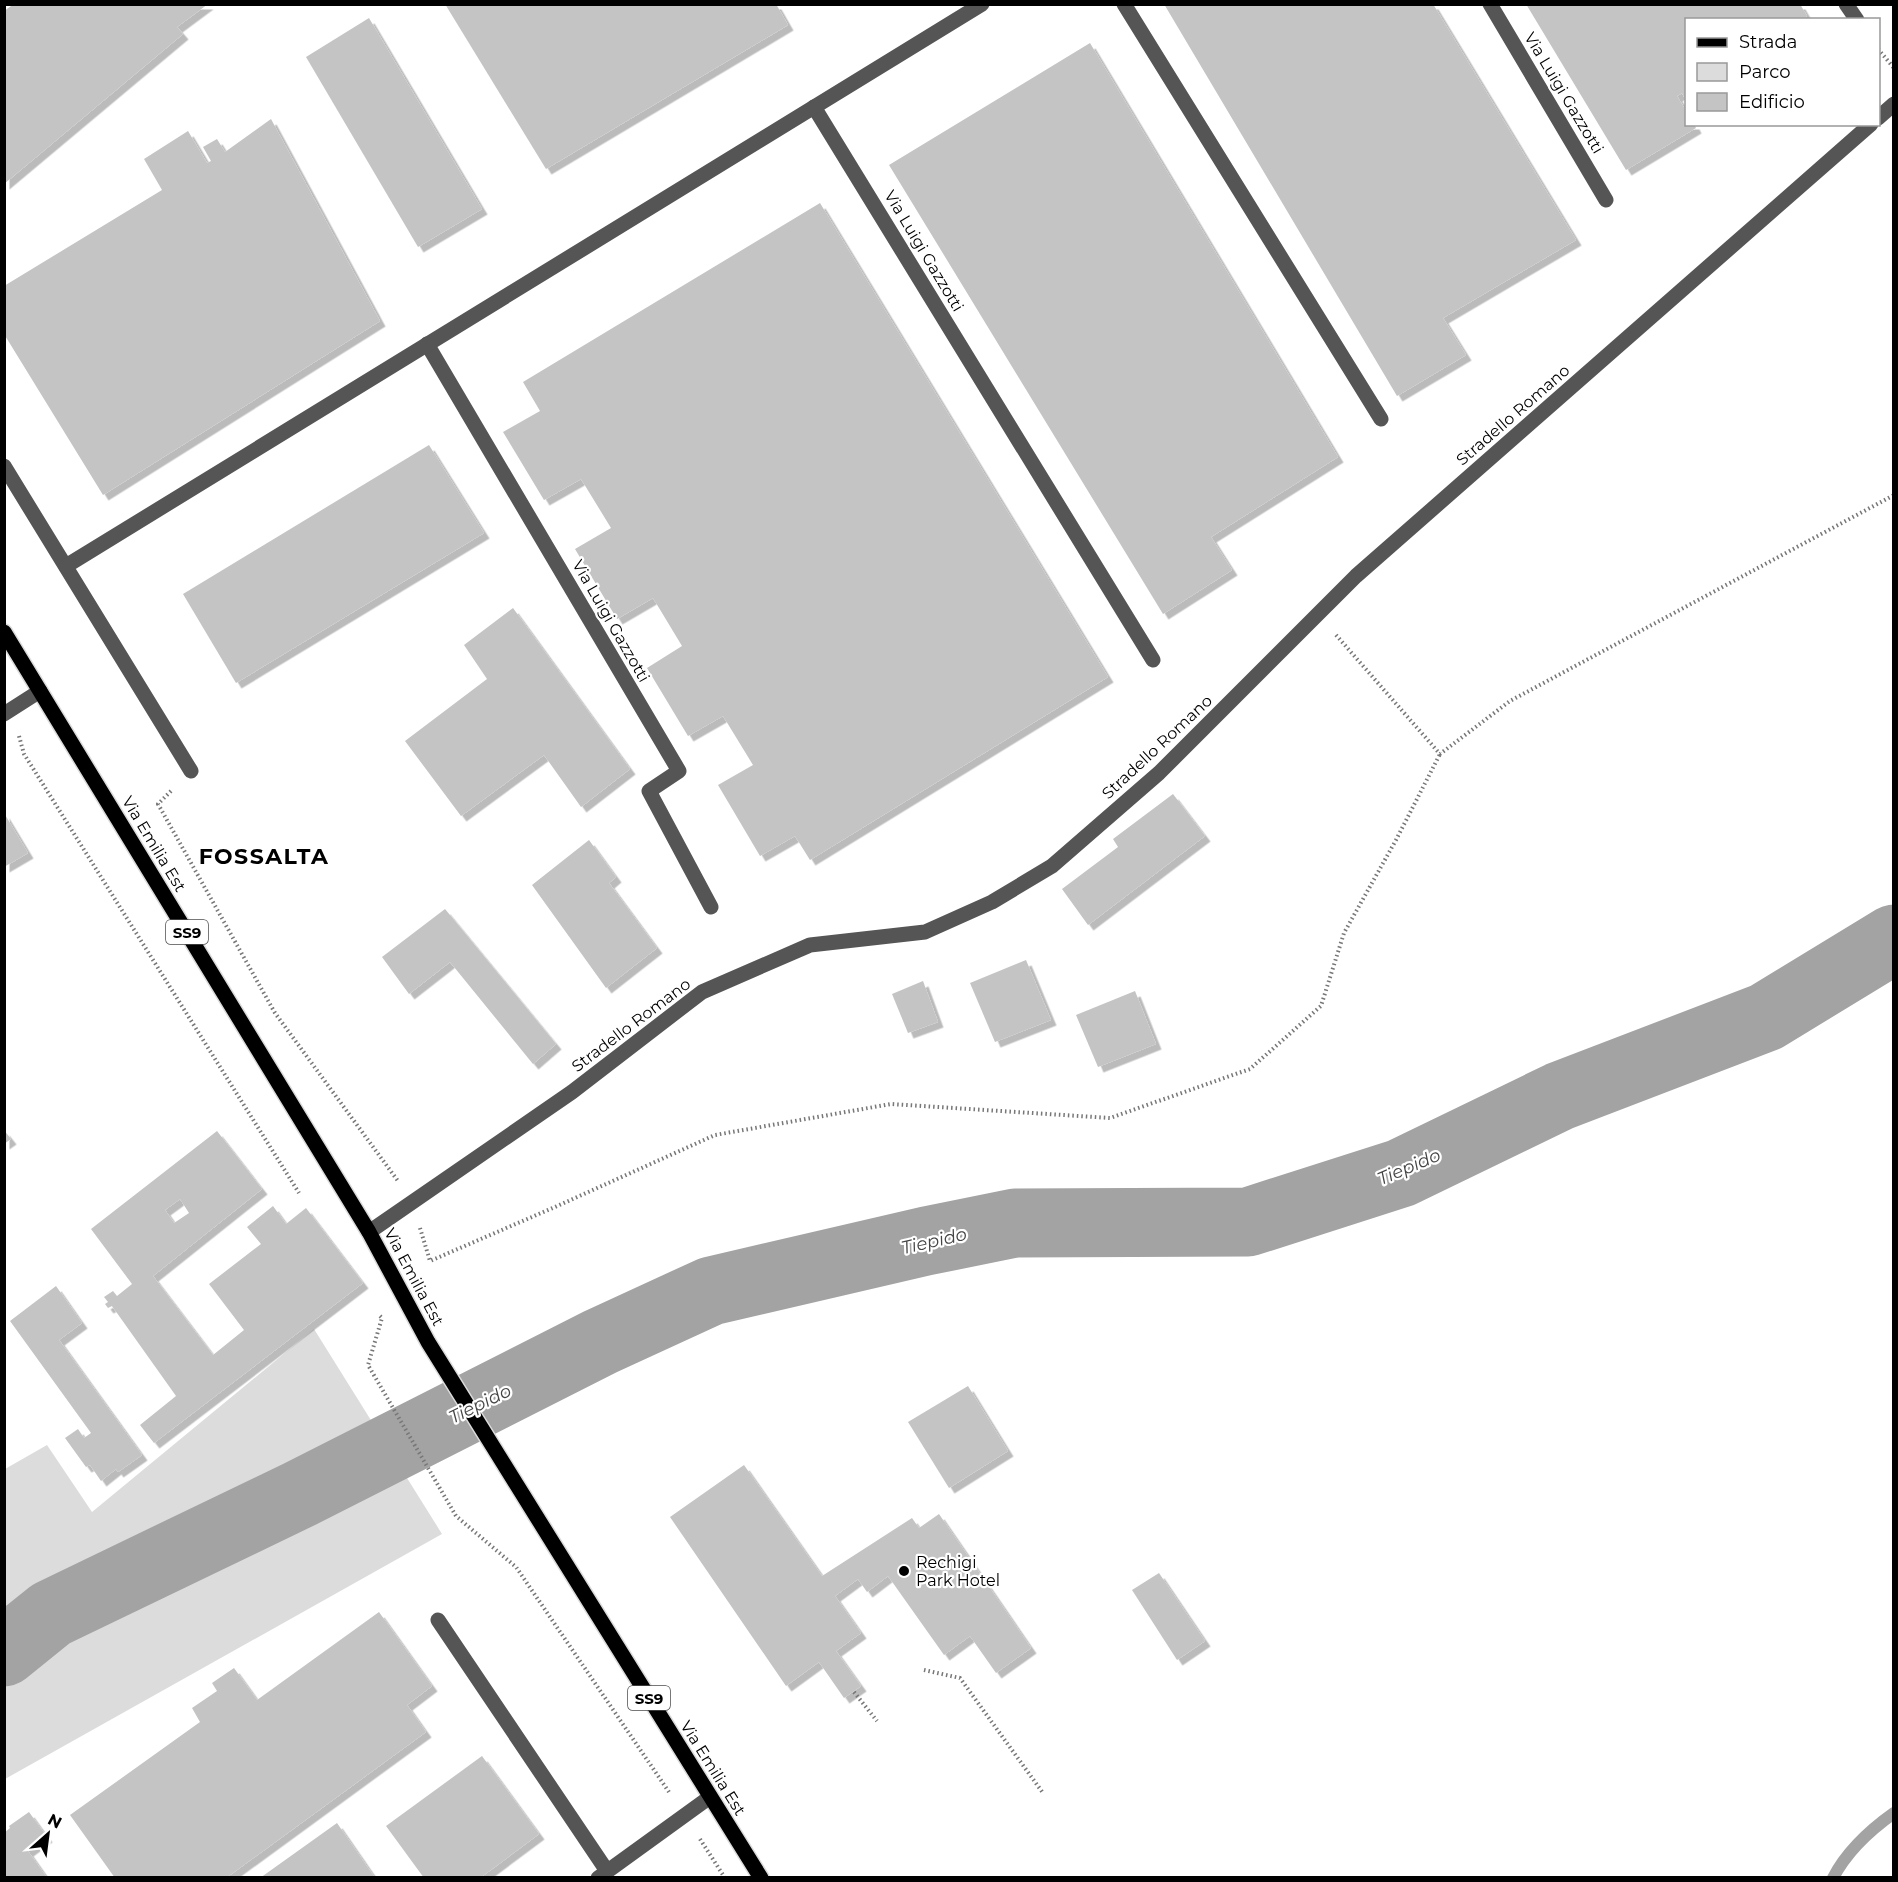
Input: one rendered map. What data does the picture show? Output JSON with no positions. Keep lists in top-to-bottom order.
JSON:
{
  "streets": {
    "main road": ["Via Emilia Est", "SS9"],
    "street": ["Via Luigi Gazzotti", "Stradello Romano"]
  },
  "crossings": [
    ["Stradello Romano", "Via Emilia Est"]
  ],
  "districts": ["FOSSALTA"],
  "water": ["Tiepido"],
  "places": ["Rechigi Park Hotel"],
  "legend": ["Strada", "Parco", "Edificio"],
  "north": "top right"
}
